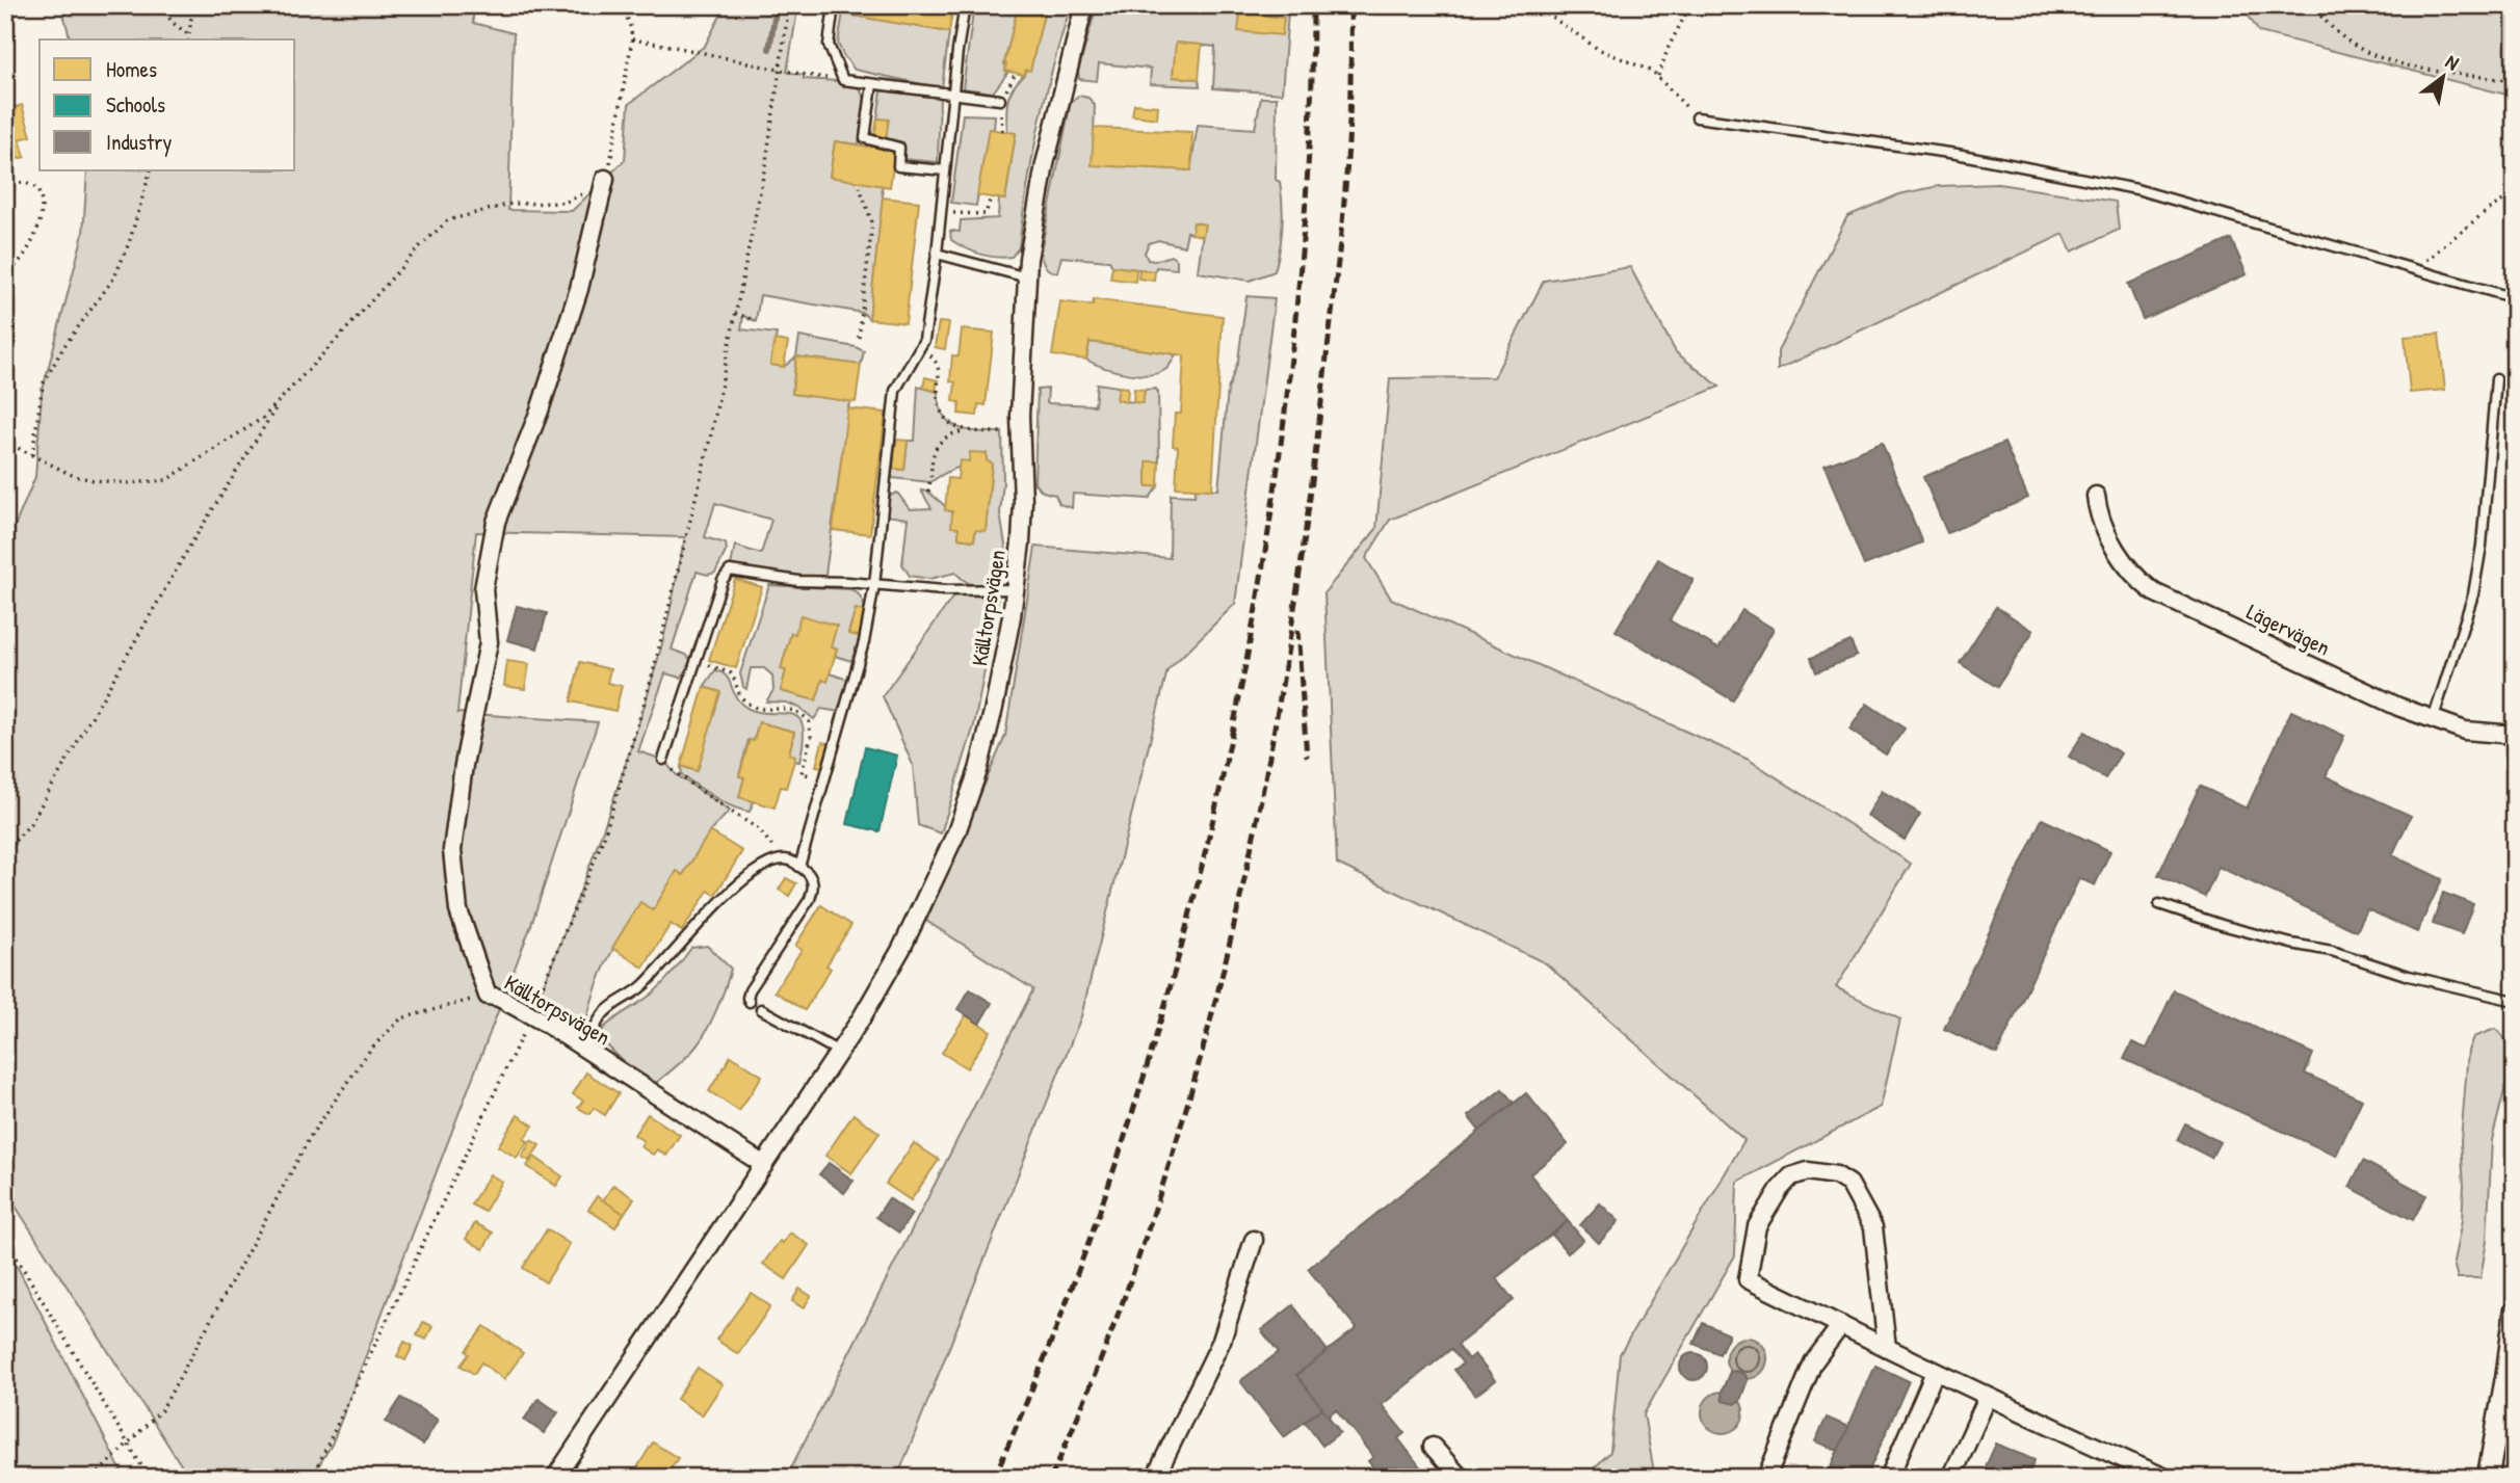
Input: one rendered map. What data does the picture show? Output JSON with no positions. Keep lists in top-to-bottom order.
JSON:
{
  "streets": {
    "street": ["Källtorpsvägen", "Lägervägen"]
  },
  "legend": ["Homes", "Schools", "Industry"],
  "north": "top right"
}
